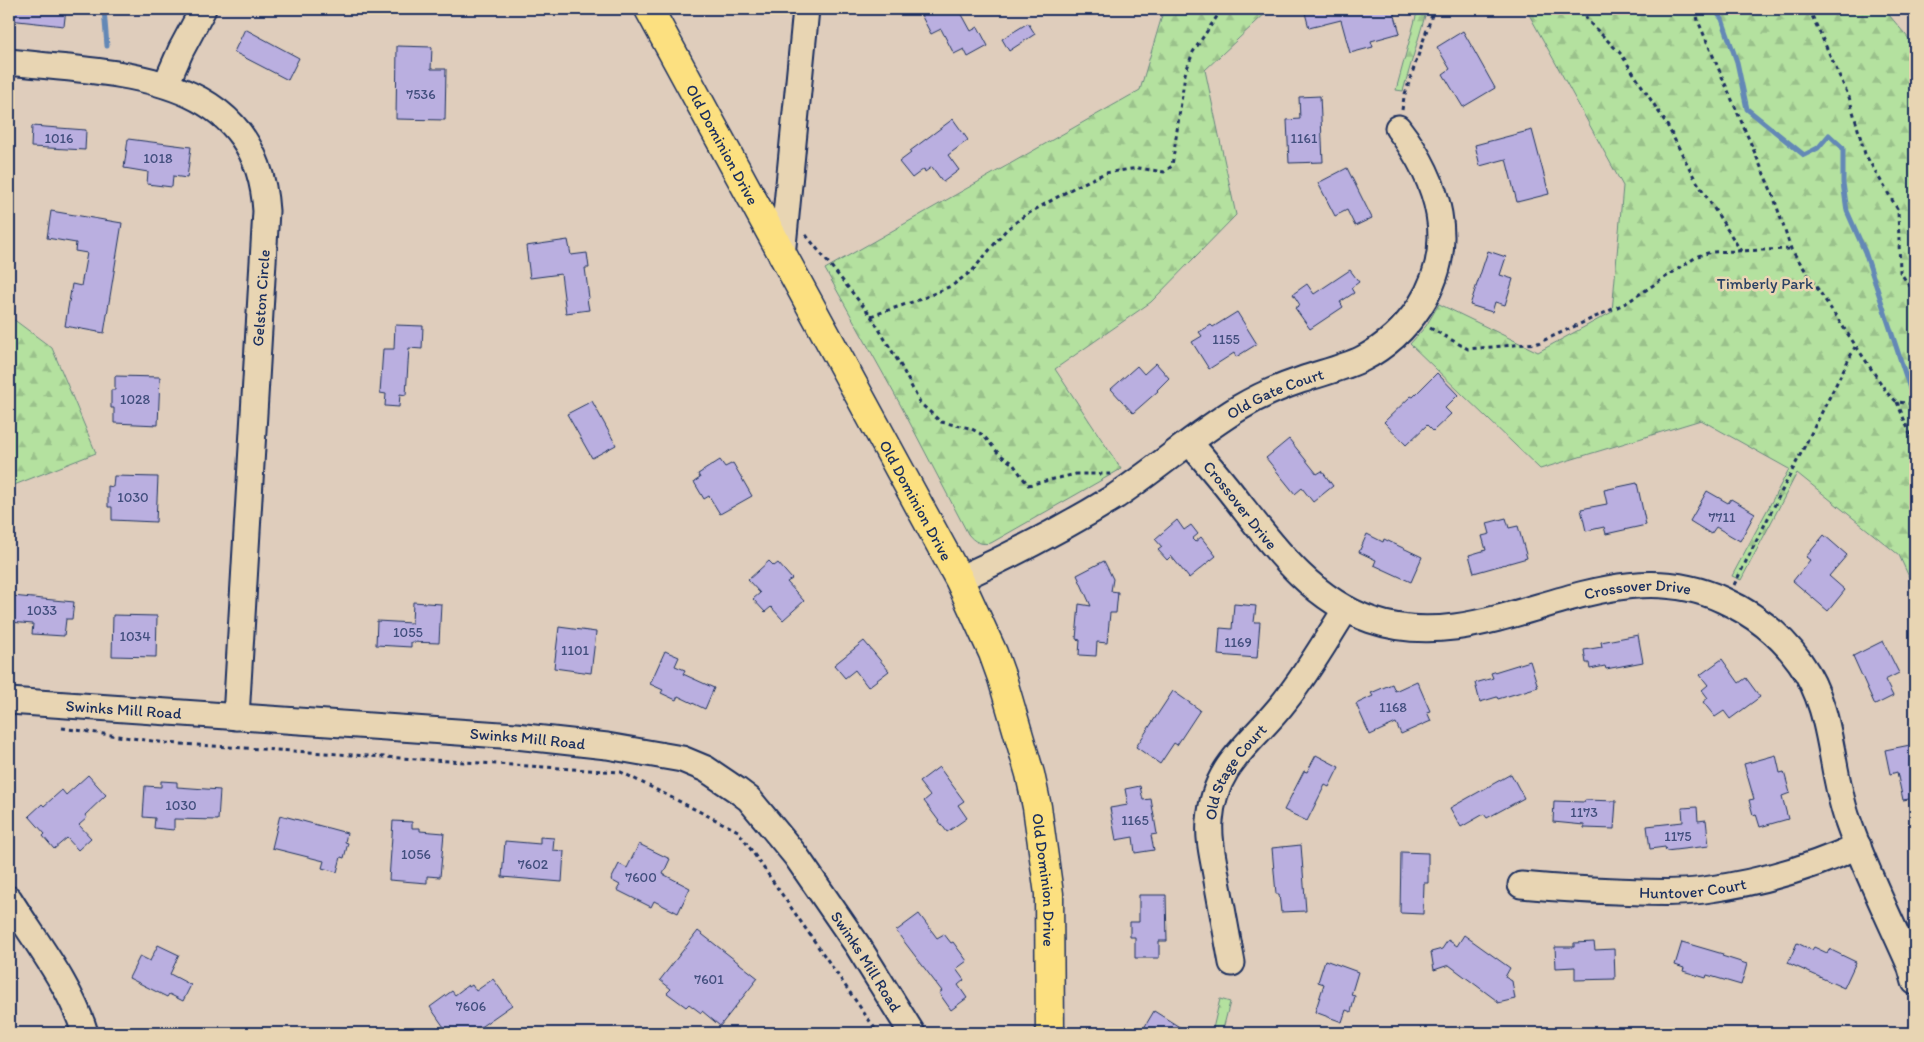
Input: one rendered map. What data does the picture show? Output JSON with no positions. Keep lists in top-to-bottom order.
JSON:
{
  "streets": {
    "main road": ["Old Dominion Drive"],
    "street": [
      "Gelston Circle",
      "Old Gate Court",
      "Crossover Drive",
      "Swinks Mill Road",
      "Old Stage Court",
      "Huntover Court"
    ]
  },
  "crossings": [
    ["Old Dominion Drive", "Old Gate Court"],
    ["Gelston Circle", "Swinks Mill Road"],
    ["Old Gate Court", "Crossover Drive"],
    ["Crossover Drive", "Old Stage Court"],
    ["Crossover Drive", "Huntover Court"]
  ],
  "parks": ["Timberly Park"],
  "house_numbers": [
    "7536",
    "1016",
    "1161",
    "1018",
    "1155",
    "1028",
    "1030",
    "7711",
    "1033",
    "1055",
    "1034",
    "1169",
    "1101",
    "1168",
    "1030",
    "1173",
    "1165",
    "1175",
    "1056",
    "7602",
    "7600",
    "7601",
    "7606"
  ]
}
